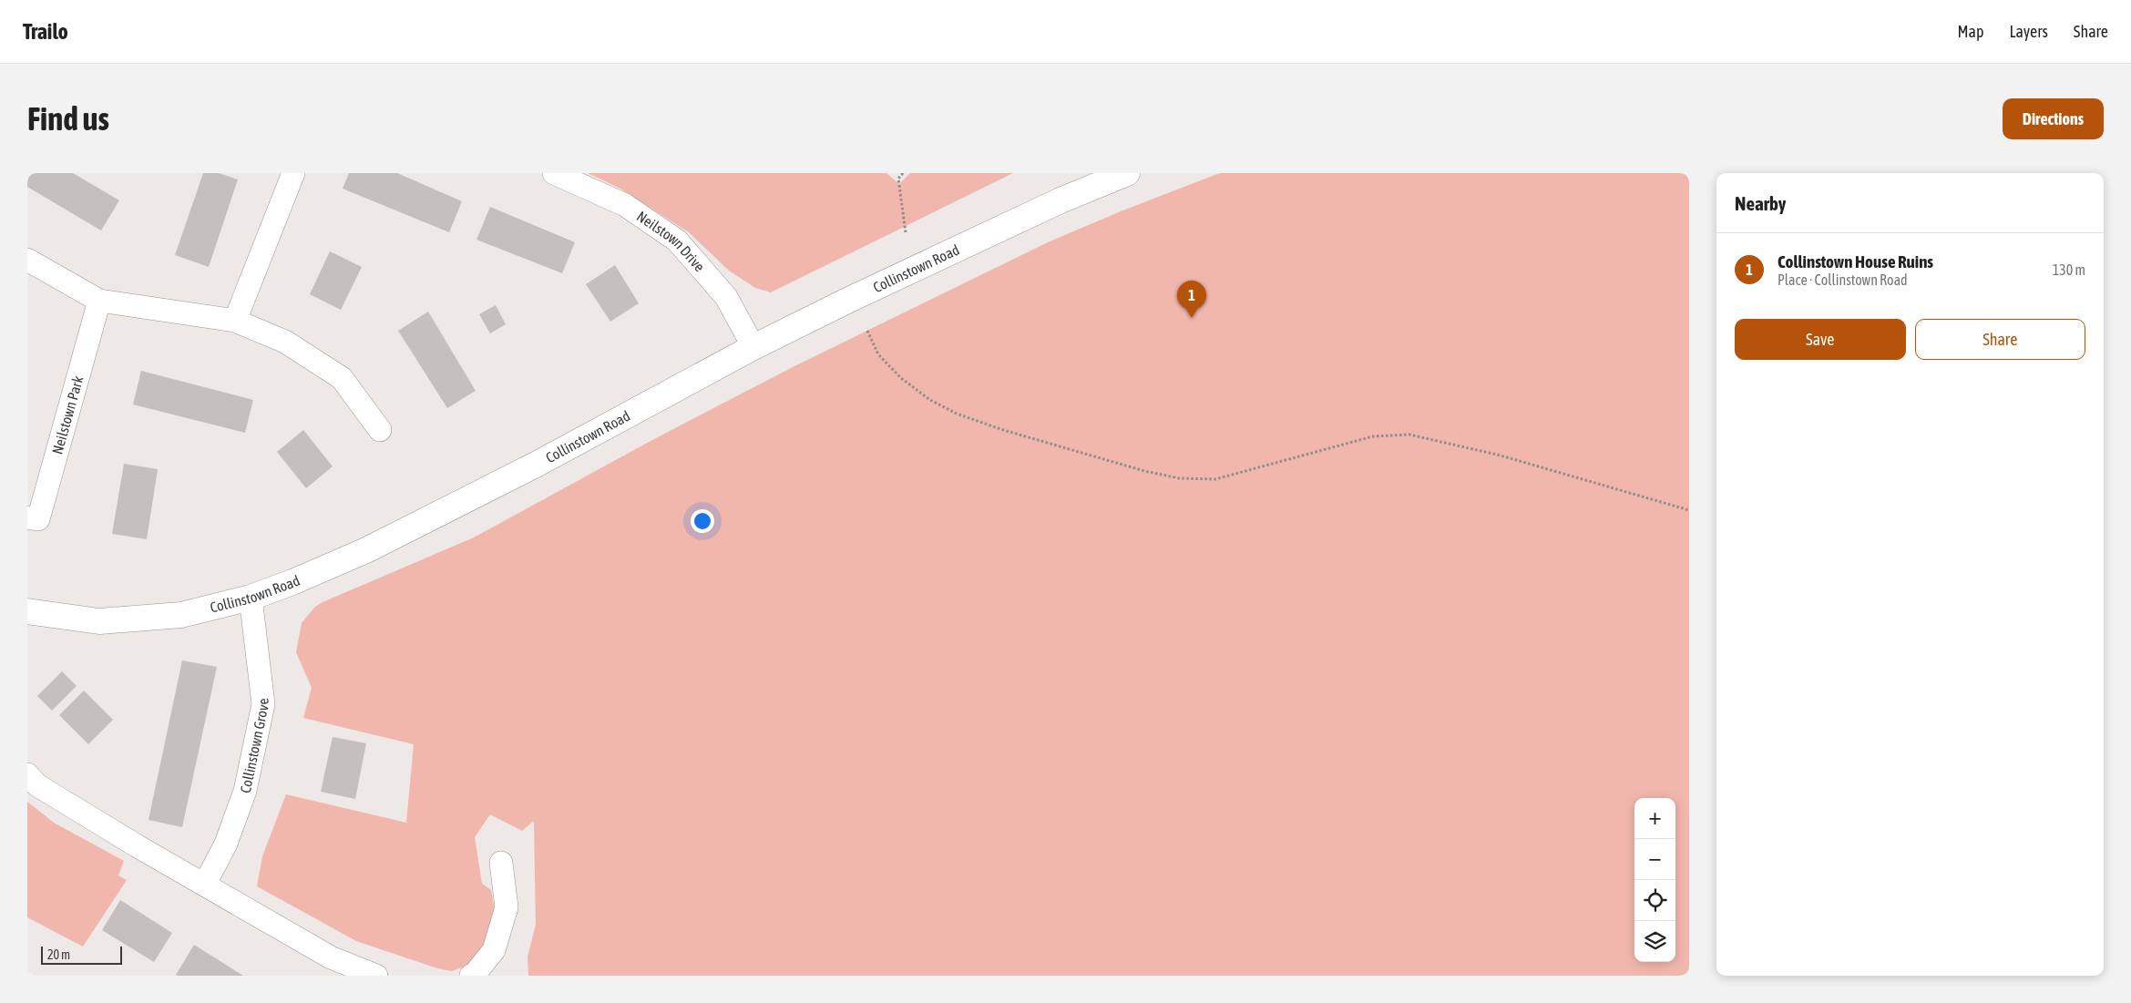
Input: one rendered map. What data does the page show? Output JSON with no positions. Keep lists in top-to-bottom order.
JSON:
{
  "streets": {
    "street": [
      "Neilstown Drive",
      "Collinstown Road",
      "Neilstown Park",
      "Collinstown Grove"
    ]
  },
  "crossings": [
    ["Neilstown Drive", "Collinstown Road"],
    ["Collinstown Road", "Collinstown Grove"]
  ],
  "scale_bar": "20 m",
  "page": {
    "header": "Trailo",
    "nav": ["Map", "Layers", "Share"],
    "buttons": [
      "Directions",
      ["Save", "Share"]
    ],
    "title": "Find us",
    "heading": "Nearby",
    "list": [
      {
        "mark": "1",
        "name": "Collinstown House Ruins",
        "note": "Place · Collinstown Road",
        "value": "130 m"
      }
    ],
    "pins": "1",
    "map_buttons": ["+", "−"],
    "scale": "20 m"
  }
}
